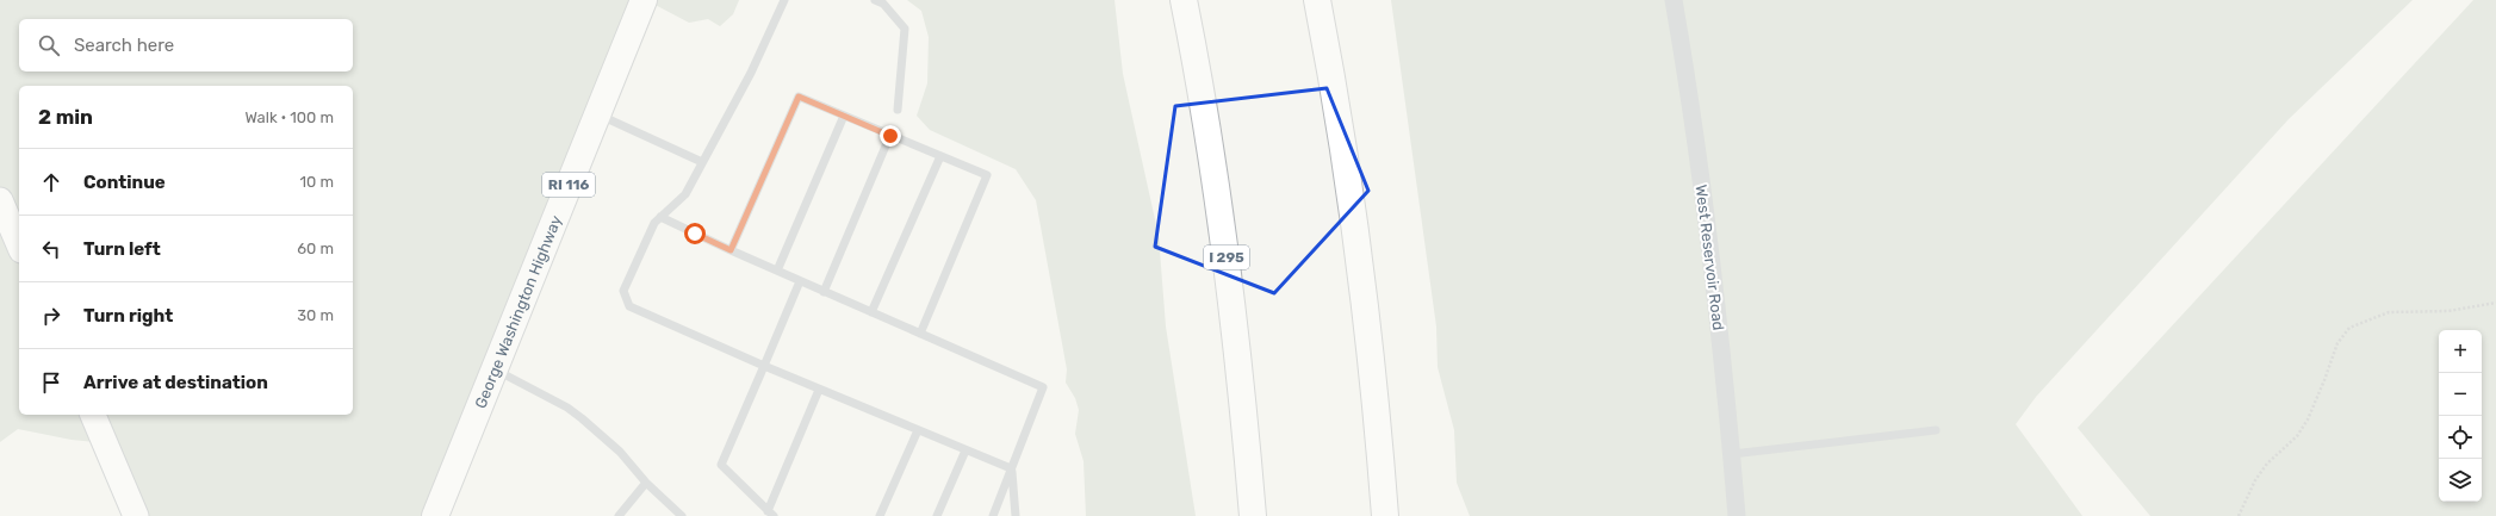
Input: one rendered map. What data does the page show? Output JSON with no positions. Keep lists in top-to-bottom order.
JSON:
{
  "streets": {
    "main road": ["RI 116", "I 295", "George Washington Highway"],
    "street": ["West Reservoir Road"]
  },
  "page": {
    "search": "Search here",
    "heading": ["2 min", "Walk · 100 m"],
    "list": [
      ["Continue", "10 m"],
      ["Turn left", "60 m"],
      ["Turn right", "30 m"],
      "Arrive at destination"
    ],
    "map_buttons": ["+", "−"]
  }
}
